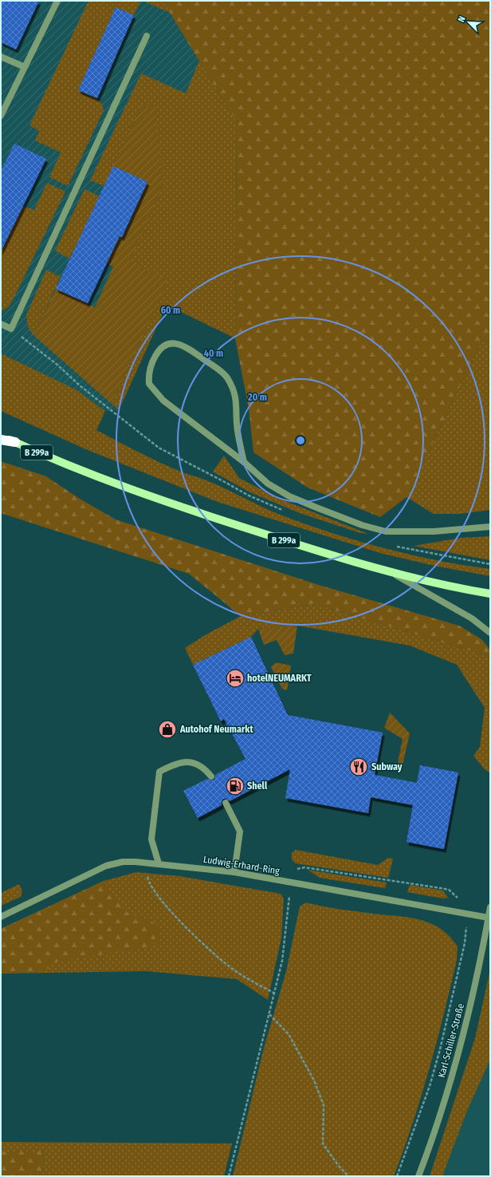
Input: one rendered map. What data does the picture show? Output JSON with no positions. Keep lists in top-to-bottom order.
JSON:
{
  "streets": {
    "main road": ["B 299a"],
    "street": ["Ludwig-Erhard-Ring", "Karl-Schiller-Straße"]
  },
  "crossings": [
    ["Ludwig-Erhard-Ring", "Karl-Schiller-Straße"]
  ],
  "places": {
    "hotel": ["hotelNEUMARKT"],
    "shop": ["Autohof Neumarkt"],
    "restaurant": ["Subway"],
    "fuel station": ["Shell"]
  },
  "north": "top left",
  "rings": ["60 m", "40 m", "20 m"]
}
